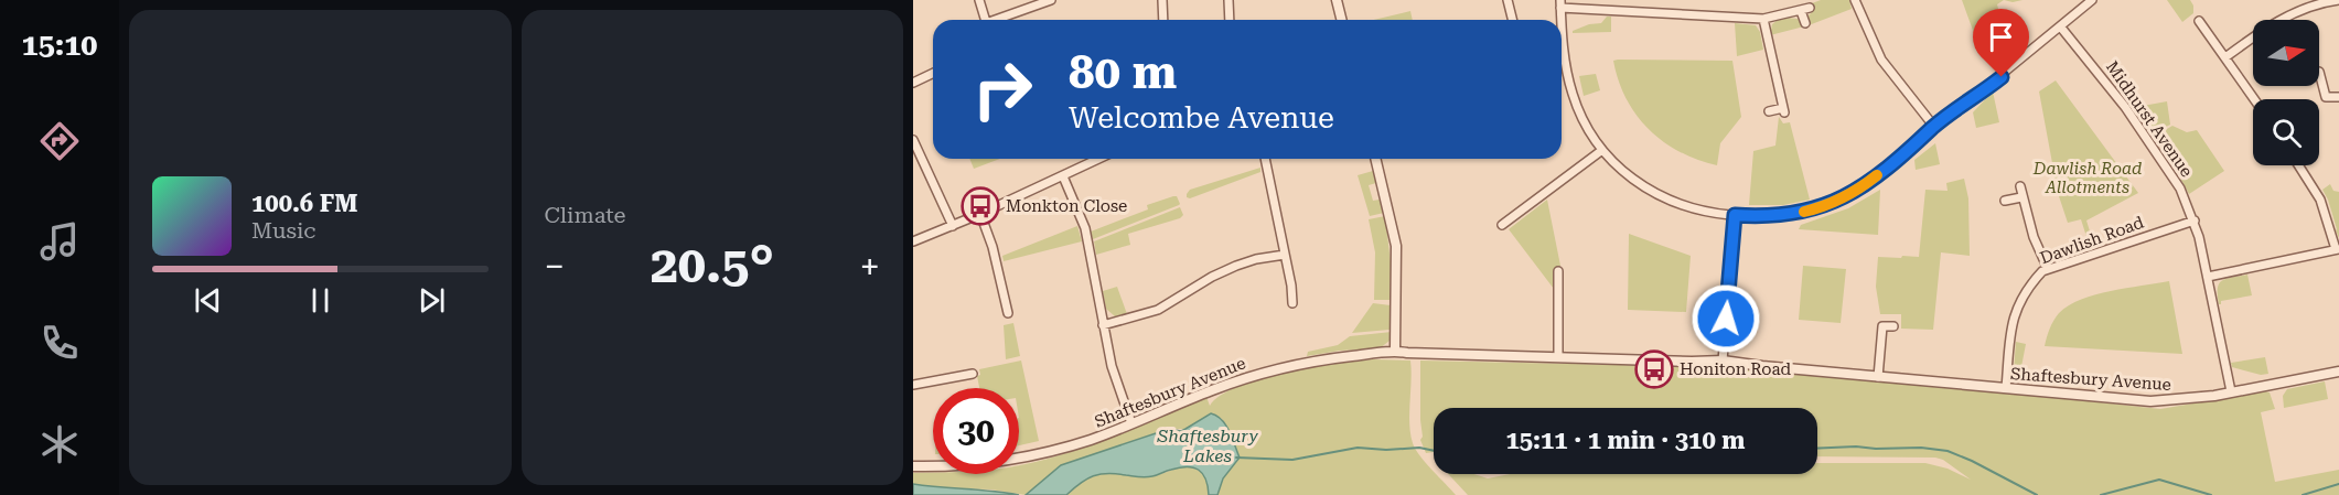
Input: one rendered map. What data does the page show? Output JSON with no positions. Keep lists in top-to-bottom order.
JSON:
{
  "streets": {
    "street": ["Midhurst Avenue", "Dawlish Road", "Shaftesbury Avenue"]
  },
  "crossings": [
    ["Midhurst Avenue", "Dawlish Road"],
    ["Midhurst Avenue", "Shaftesbury Avenue"],
    ["Dawlish Road", "Shaftesbury Avenue"]
  ],
  "water": ["Shaftesbury Lakes"],
  "parks": ["Dawlish Road Allotments"],
  "places": {
    "bus stop": ["Monkton Close", "Honiton Road"]
  },
  "north": "right",
  "page": {
    "tabs": "15:10",
    "tile": "Climate",
    "turn": ["80 m", "Welcombe Avenue"],
    "song": ["100.6 FM", "Music"],
    "heat": ["−", "20.5°", "+"],
    "limit": "30",
    "trip": "15:11 · 1 min · 310 m"
  }
}
